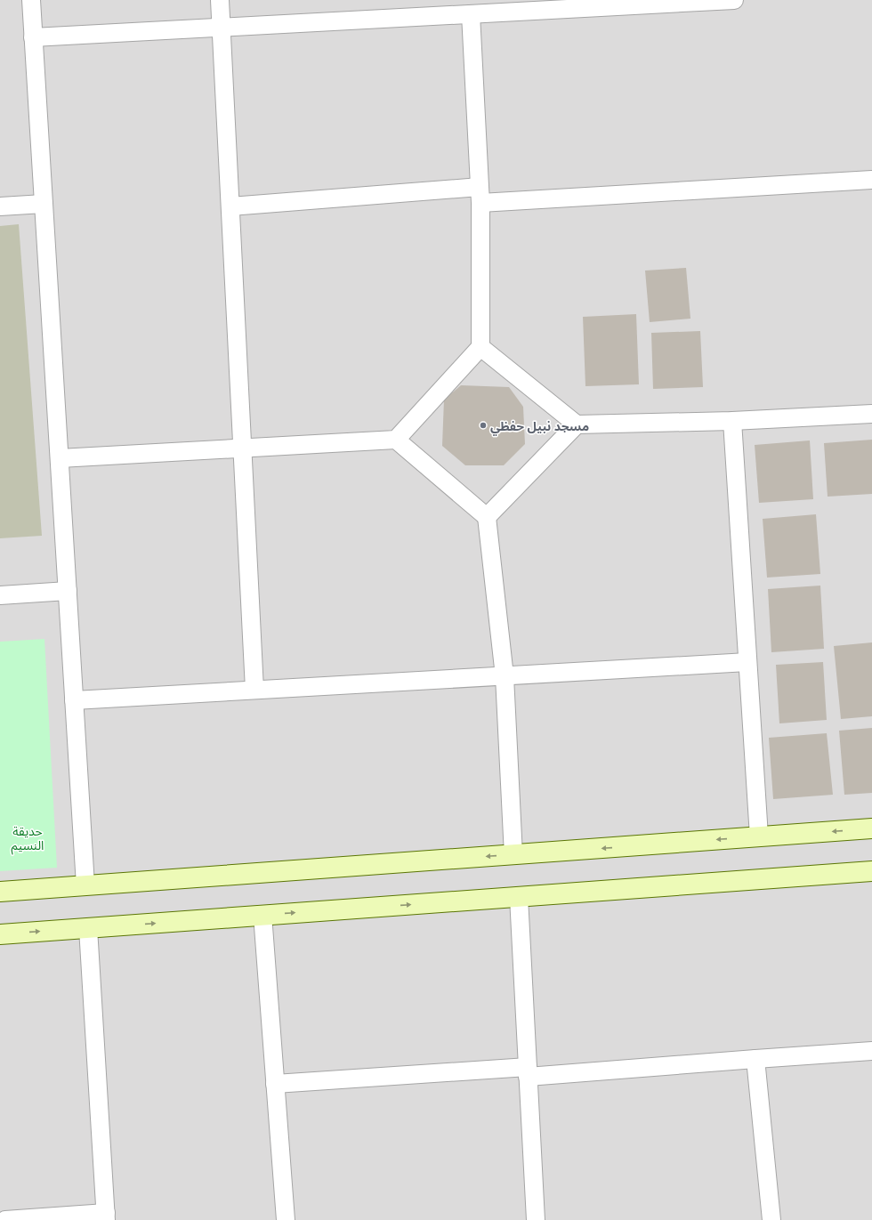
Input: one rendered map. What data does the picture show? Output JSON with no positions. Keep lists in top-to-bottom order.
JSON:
{
  "parks": ["حدیقة النسیم"],
  "places": ["مسجد نبيل حفظي"]
}
